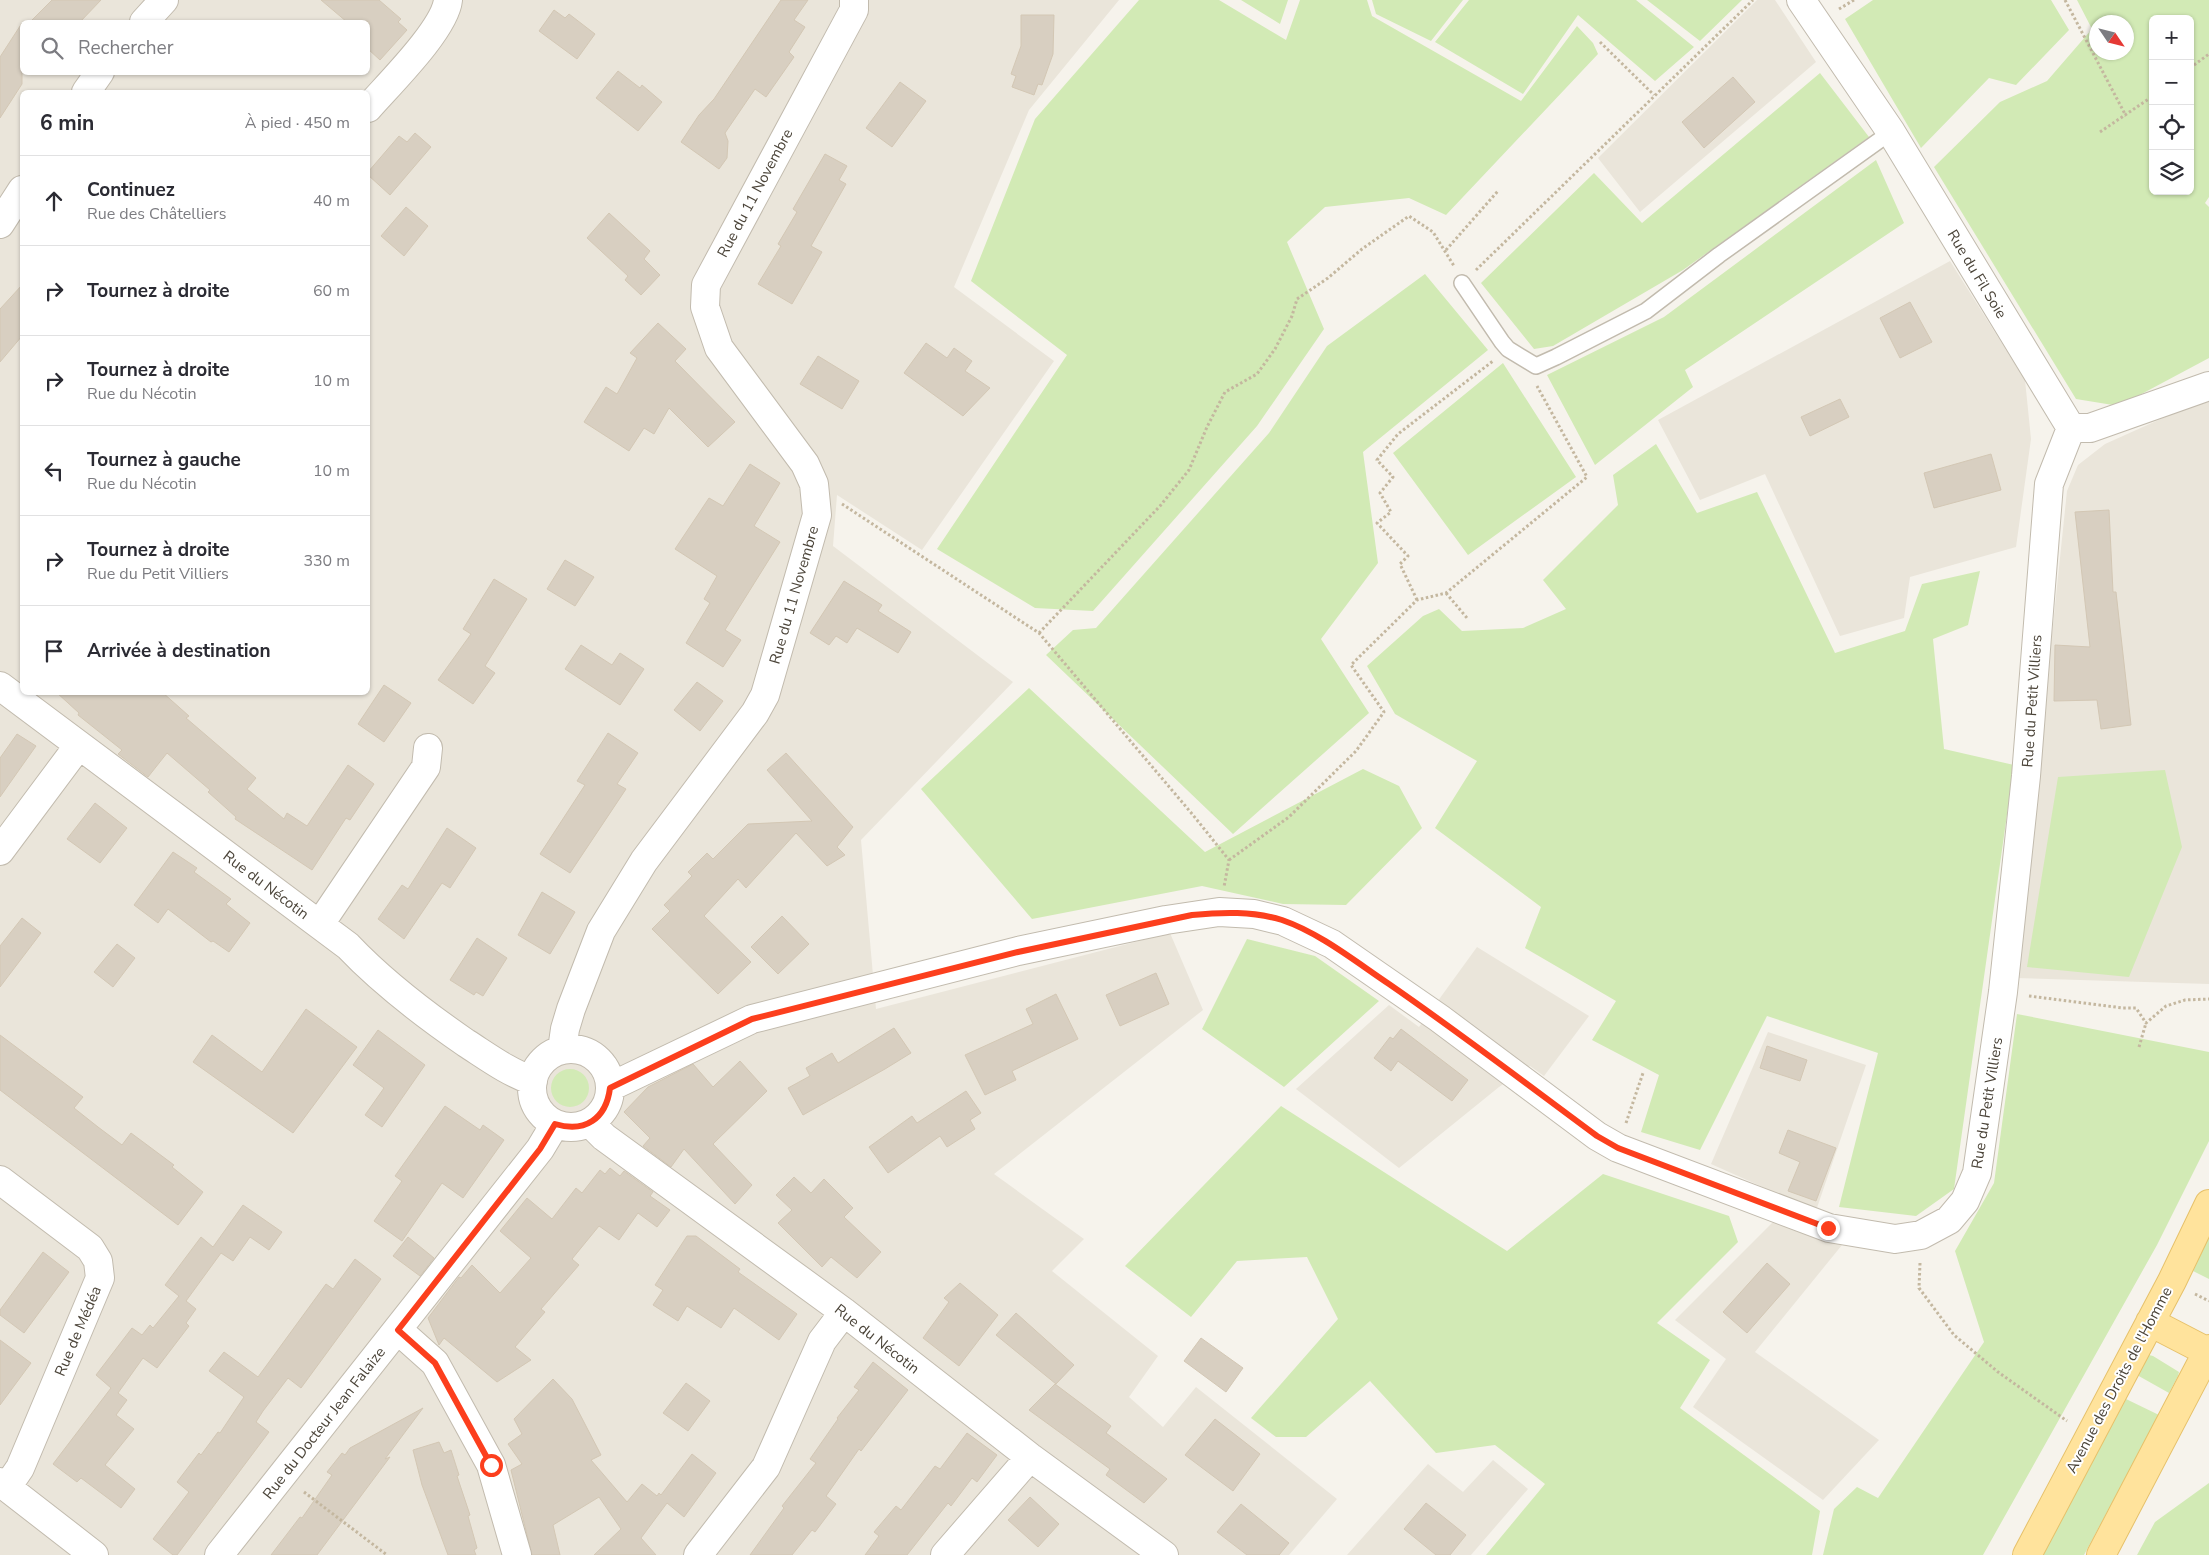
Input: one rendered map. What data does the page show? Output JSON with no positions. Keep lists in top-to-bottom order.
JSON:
{
  "streets": {
    "main road": ["Avenue des Droits de l'Homme"],
    "street": [
      "Rue du 11 Novembre",
      "Rue du Fil Soie",
      "Rue du Petit Villiers",
      "Rue du Nécotin",
      "Rue de Médéa",
      "Rue du Docteur Jean Falaize"
    ]
  },
  "crossings": [
    ["Rue du 11 Novembre", "Rue du Petit Villiers"],
    ["Rue du 11 Novembre", "Rue du Nécotin"],
    ["Rue du 11 Novembre", "Rue du Docteur Jean Falaize"],
    ["Rue du Fil Soie", "Rue du Petit Villiers"],
    ["Rue du Petit Villiers", "Rue du Nécotin"],
    ["Rue du Petit Villiers", "Rue du Docteur Jean Falaize"],
    ["Rue du Nécotin", "Rue du Docteur Jean Falaize"]
  ],
  "north": "bottom right",
  "page": {
    "map_buttons": ["+", "−"],
    "search": "Rechercher",
    "heading": ["6 min", "À pied · 450 m"],
    "list": [
      ["Continuez", "Rue des Châtelliers", "40 m"],
      ["Tournez à droite", "60 m"],
      ["Tournez à droite", "Rue du Nécotin", "10 m"],
      ["Tournez à gauche", "Rue du Nécotin", "10 m"],
      ["Tournez à droite", "Rue du Petit Villiers", "330 m"],
      "Arrivée à destination"
    ]
  }
}
